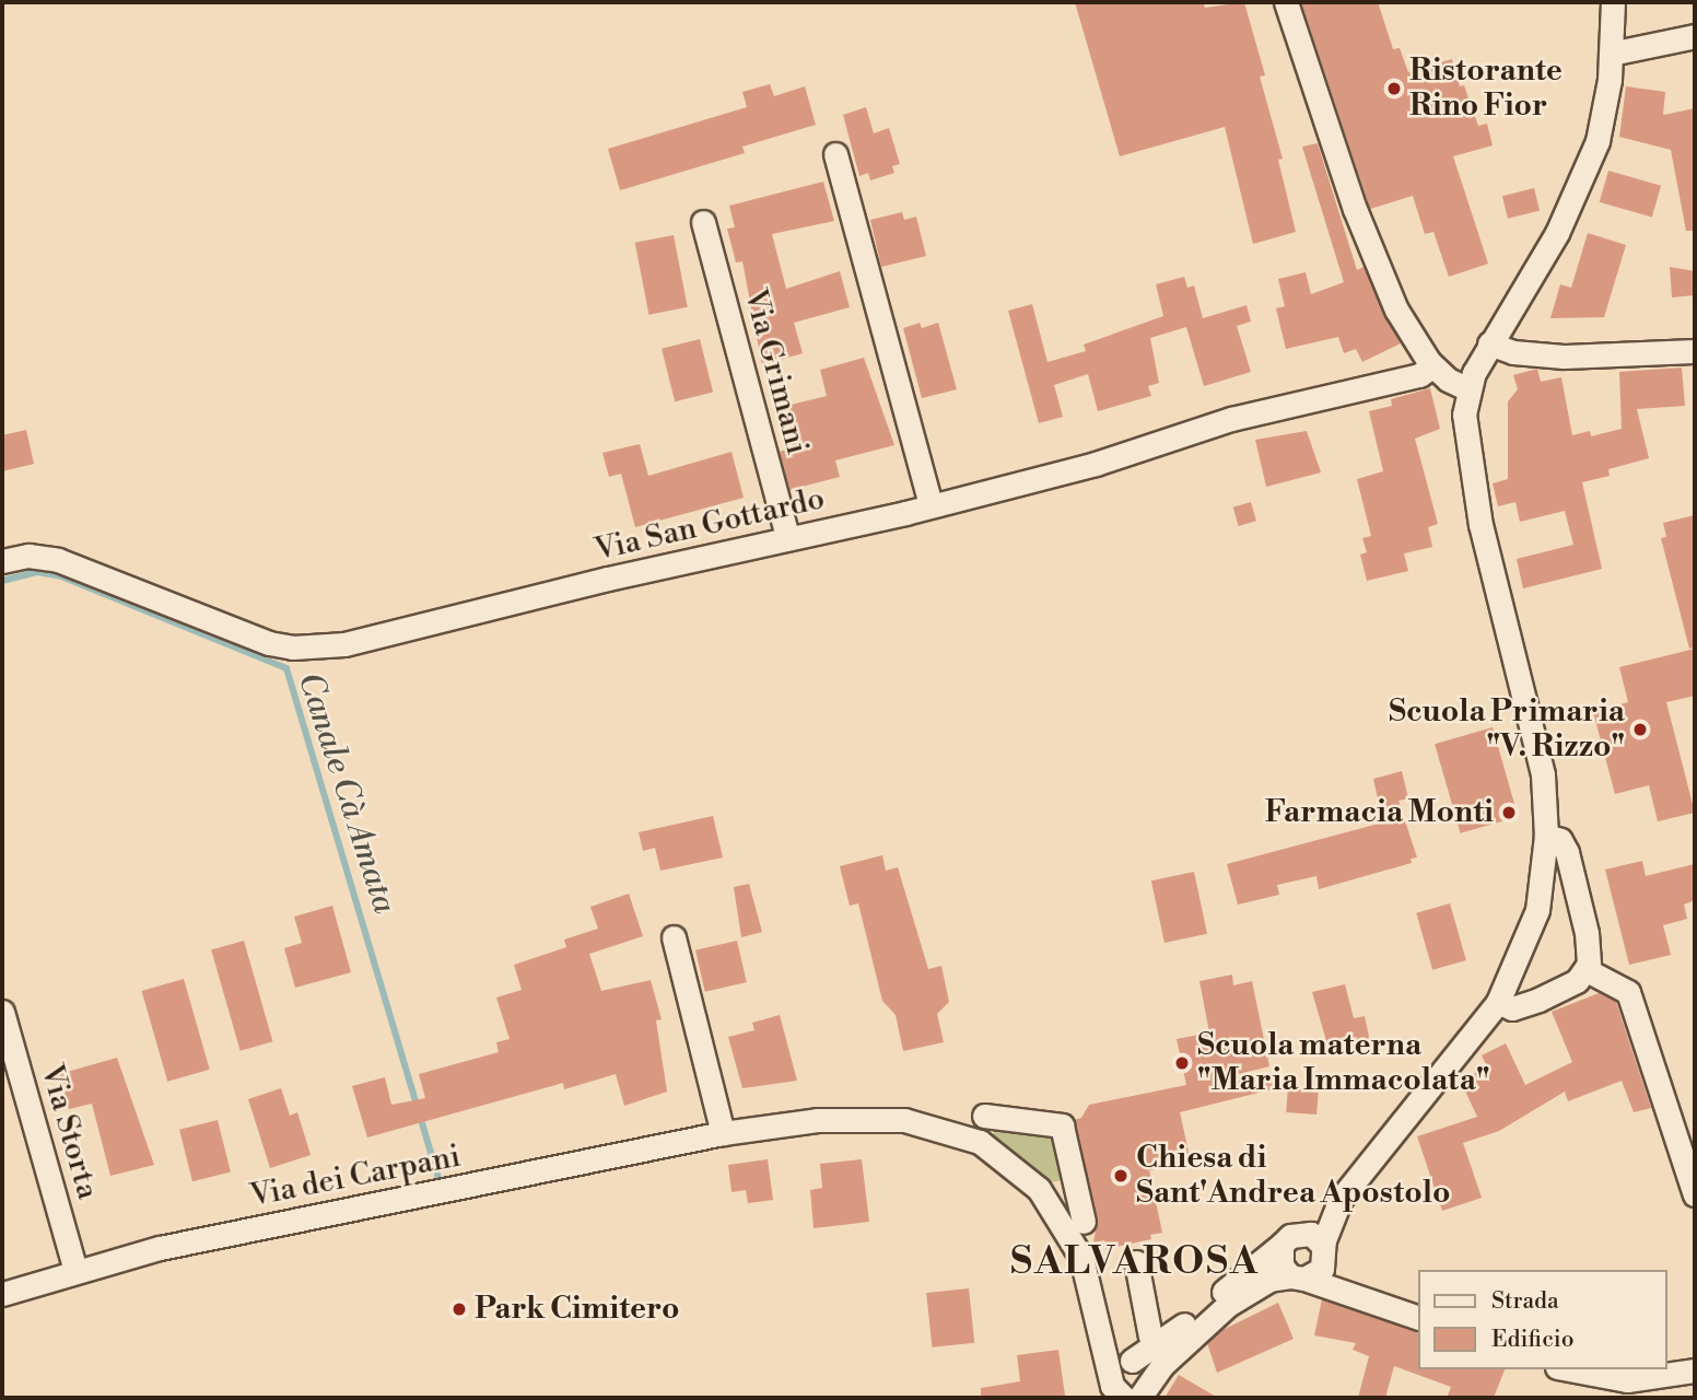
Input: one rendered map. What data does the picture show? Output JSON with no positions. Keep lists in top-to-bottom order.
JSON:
{
  "streets": {
    "street": [
      "Via Grimani",
      "Via San Gottardo",
      "Via Storta",
      "Via dei Carpani"
    ]
  },
  "crossings": [
    ["Via Grimani", "Via San Gottardo"],
    ["Via Storta", "Via dei Carpani"]
  ],
  "districts": ["SALVAROSA"],
  "water": ["Canale Cà Amata"],
  "places": [
    "Ristorante Rino Fior",
    "Scuola Primaria \"V. Rizzo\"",
    "Farmacia Monti",
    "Scuola materna \"Maria Immacolata\"",
    "Chiesa di Sant'Andrea Apostolo",
    "Park Cimitero"
  ],
  "legend": ["Strada", "Edificio"]
}
